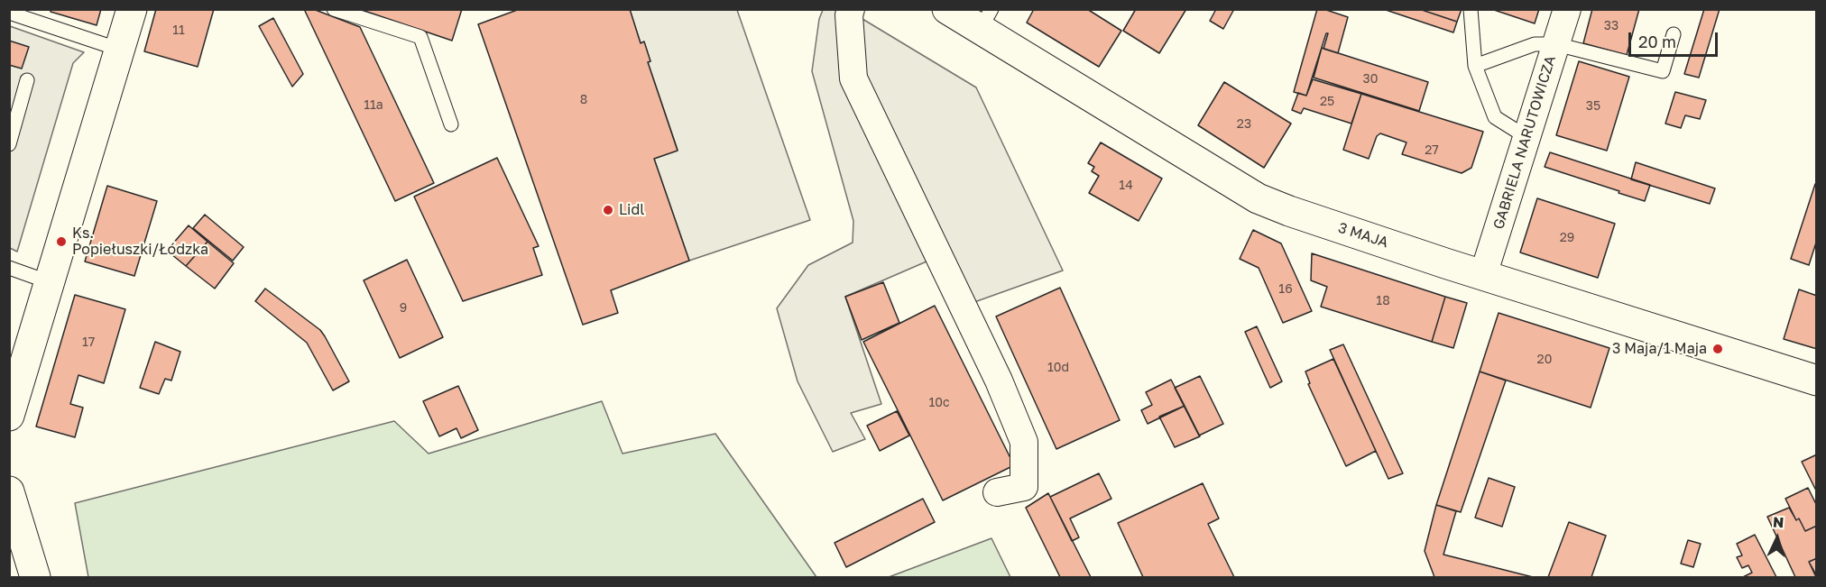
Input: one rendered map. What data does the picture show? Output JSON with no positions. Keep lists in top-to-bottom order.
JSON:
{
  "streets": {
    "main road": ["3 MAJA"],
    "street": ["GABRIELA NARUTOWICZA"]
  },
  "crossings": [
    ["GABRIELA NARUTOWICZA", "3 MAJA"]
  ],
  "places": ["Lidl", "Ks. Popiełuszki/Łódzka", "3 Maja/1 Maja"],
  "house_numbers": [
    "33",
    "11",
    "30",
    "8",
    "25",
    "11a",
    "35",
    "23",
    "27",
    "14",
    "29",
    "16",
    "18",
    "9",
    "17",
    "20",
    "10d",
    "10c"
  ],
  "scale_bar": "20 m",
  "north": "top"
}
